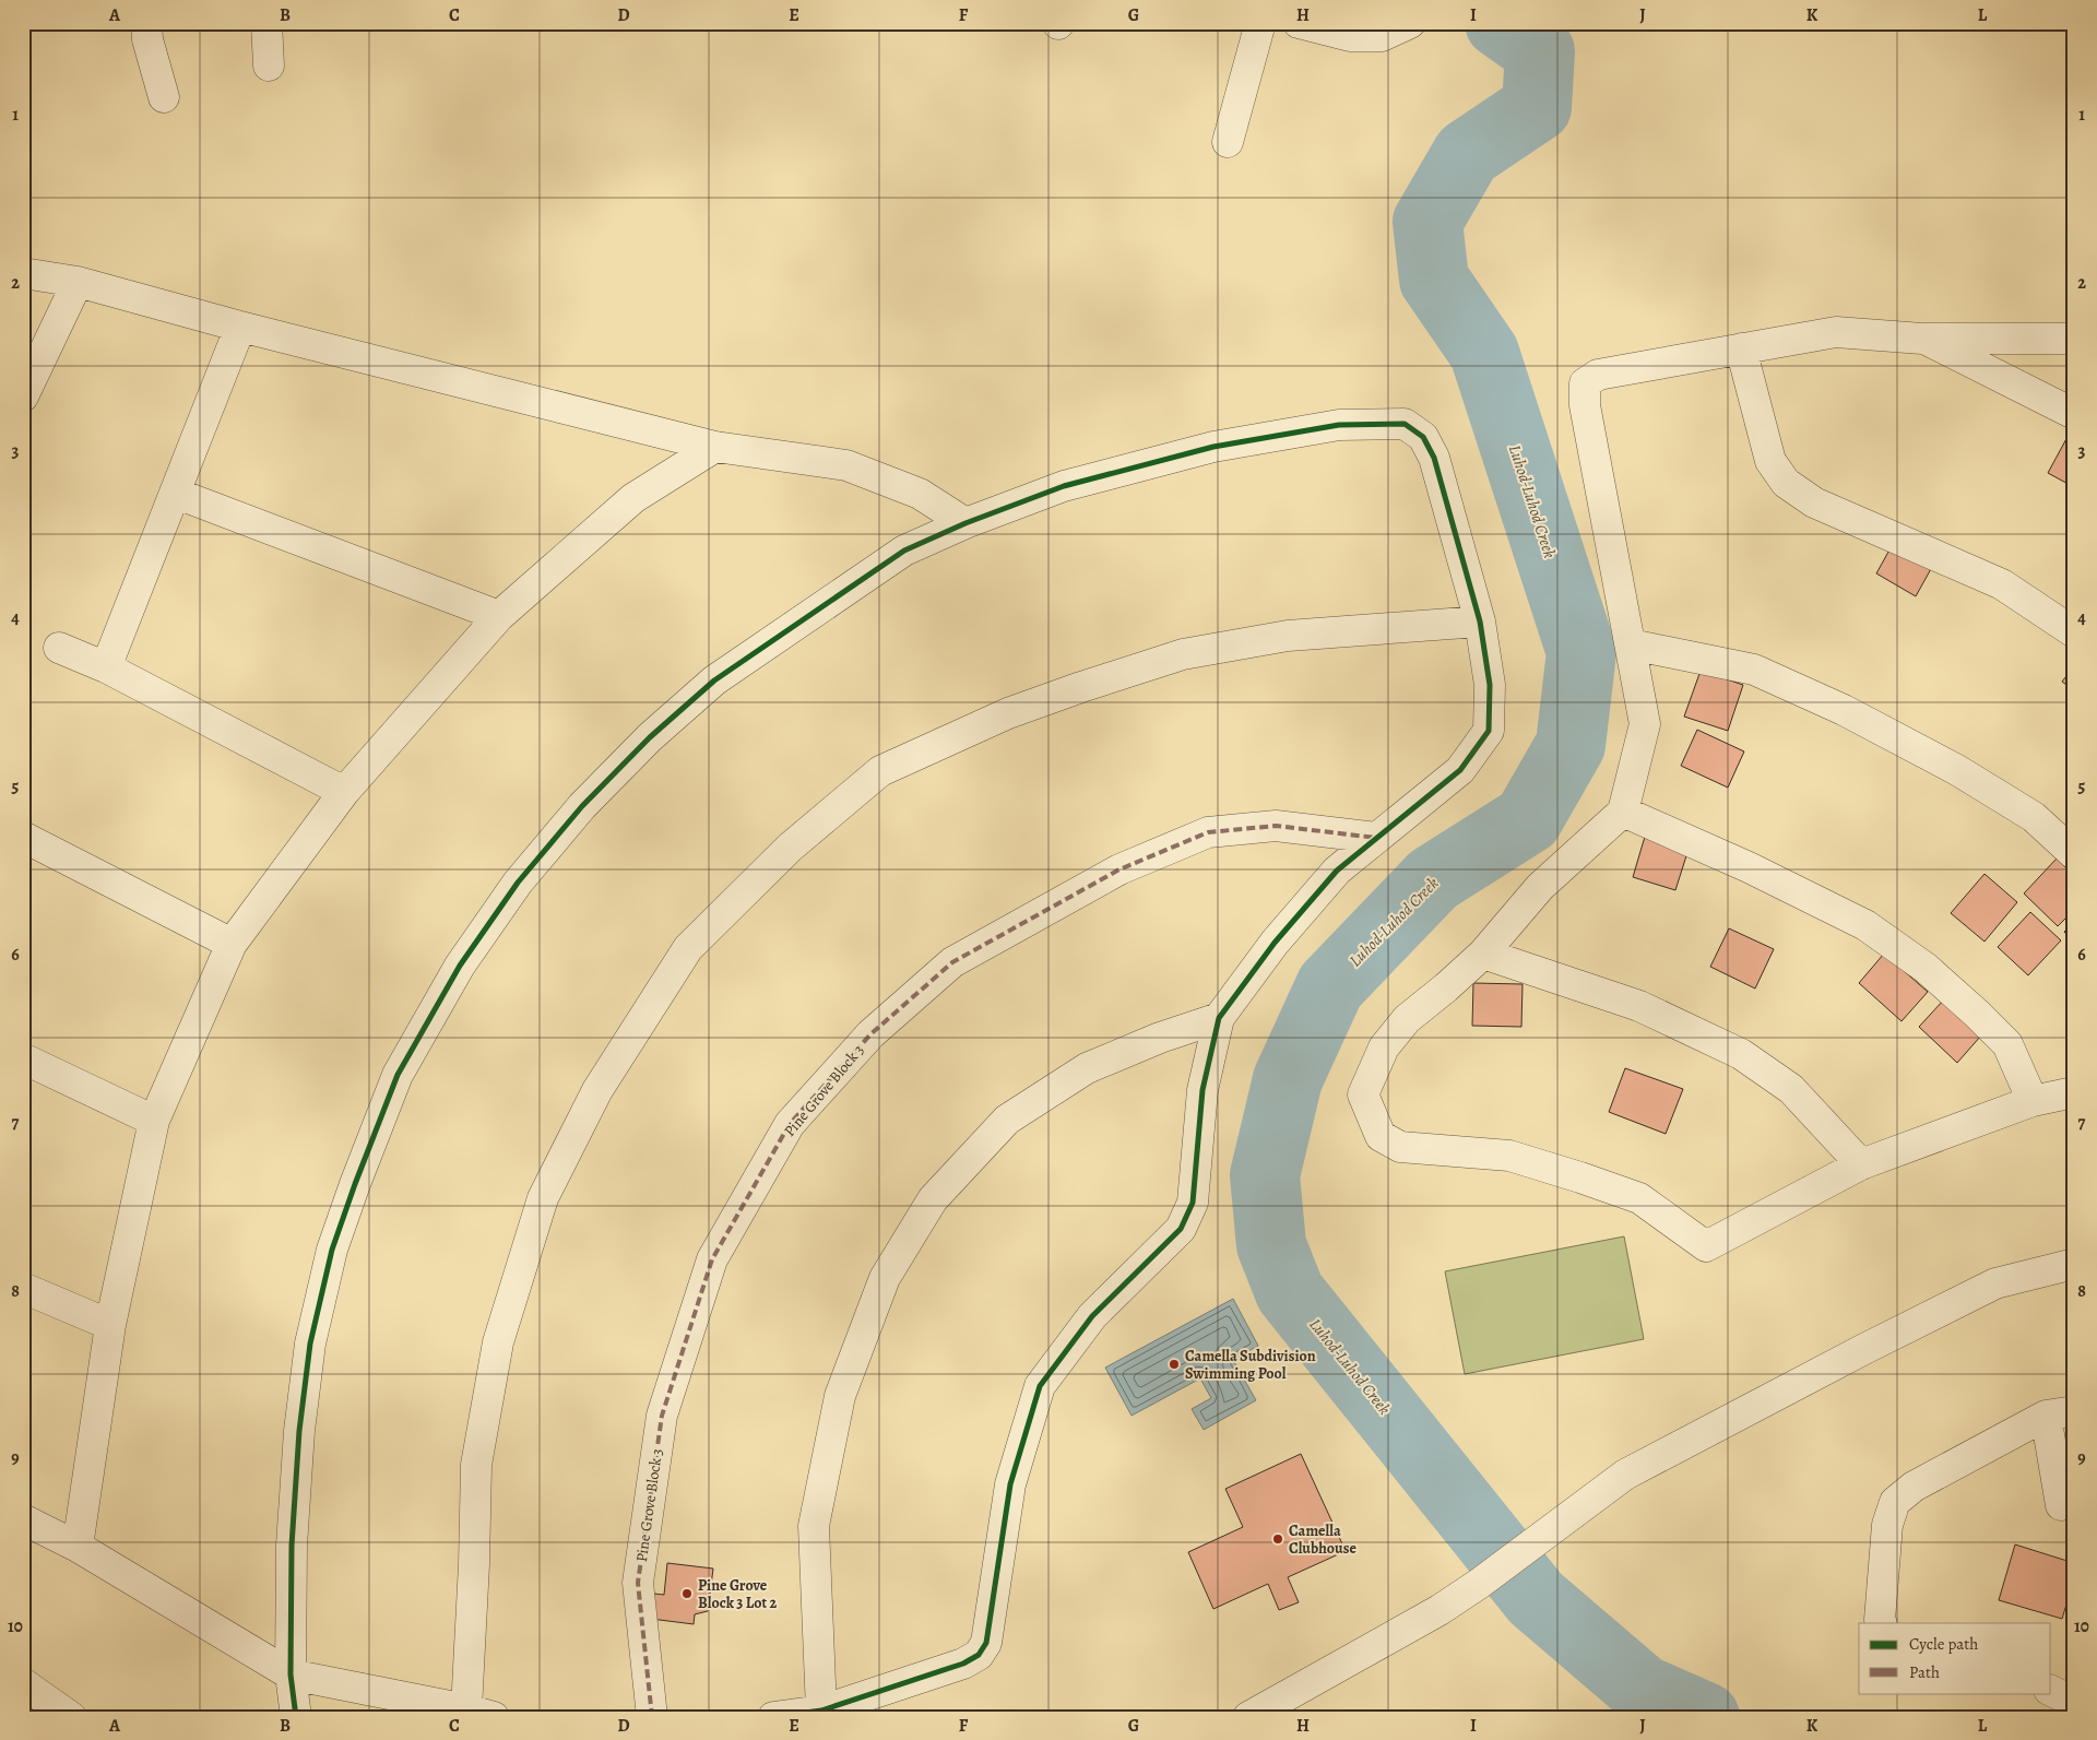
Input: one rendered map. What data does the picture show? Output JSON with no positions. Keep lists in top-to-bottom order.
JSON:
{
  "streets": {
    "street": ["Pine Grove Block 3"]
  },
  "water": ["Luhod-Luhod Creek"],
  "places": ["Camella Subdivision Swimming Pool", "Camella Clubhouse", "Pine Grove Block 3 Lot 2"],
  "legend": ["Cycle path", "Path"],
  "grid": {
    "columns": [
      "A",
      "B",
      "C",
      "D",
      "E",
      "F",
      "G",
      "H",
      "I",
      "J",
      "K",
      "L"
    ],
    "rows": [
      "1",
      "2",
      "3",
      "4",
      "5",
      "6",
      "7",
      "8",
      "9",
      "10"
    ]
  }
}
